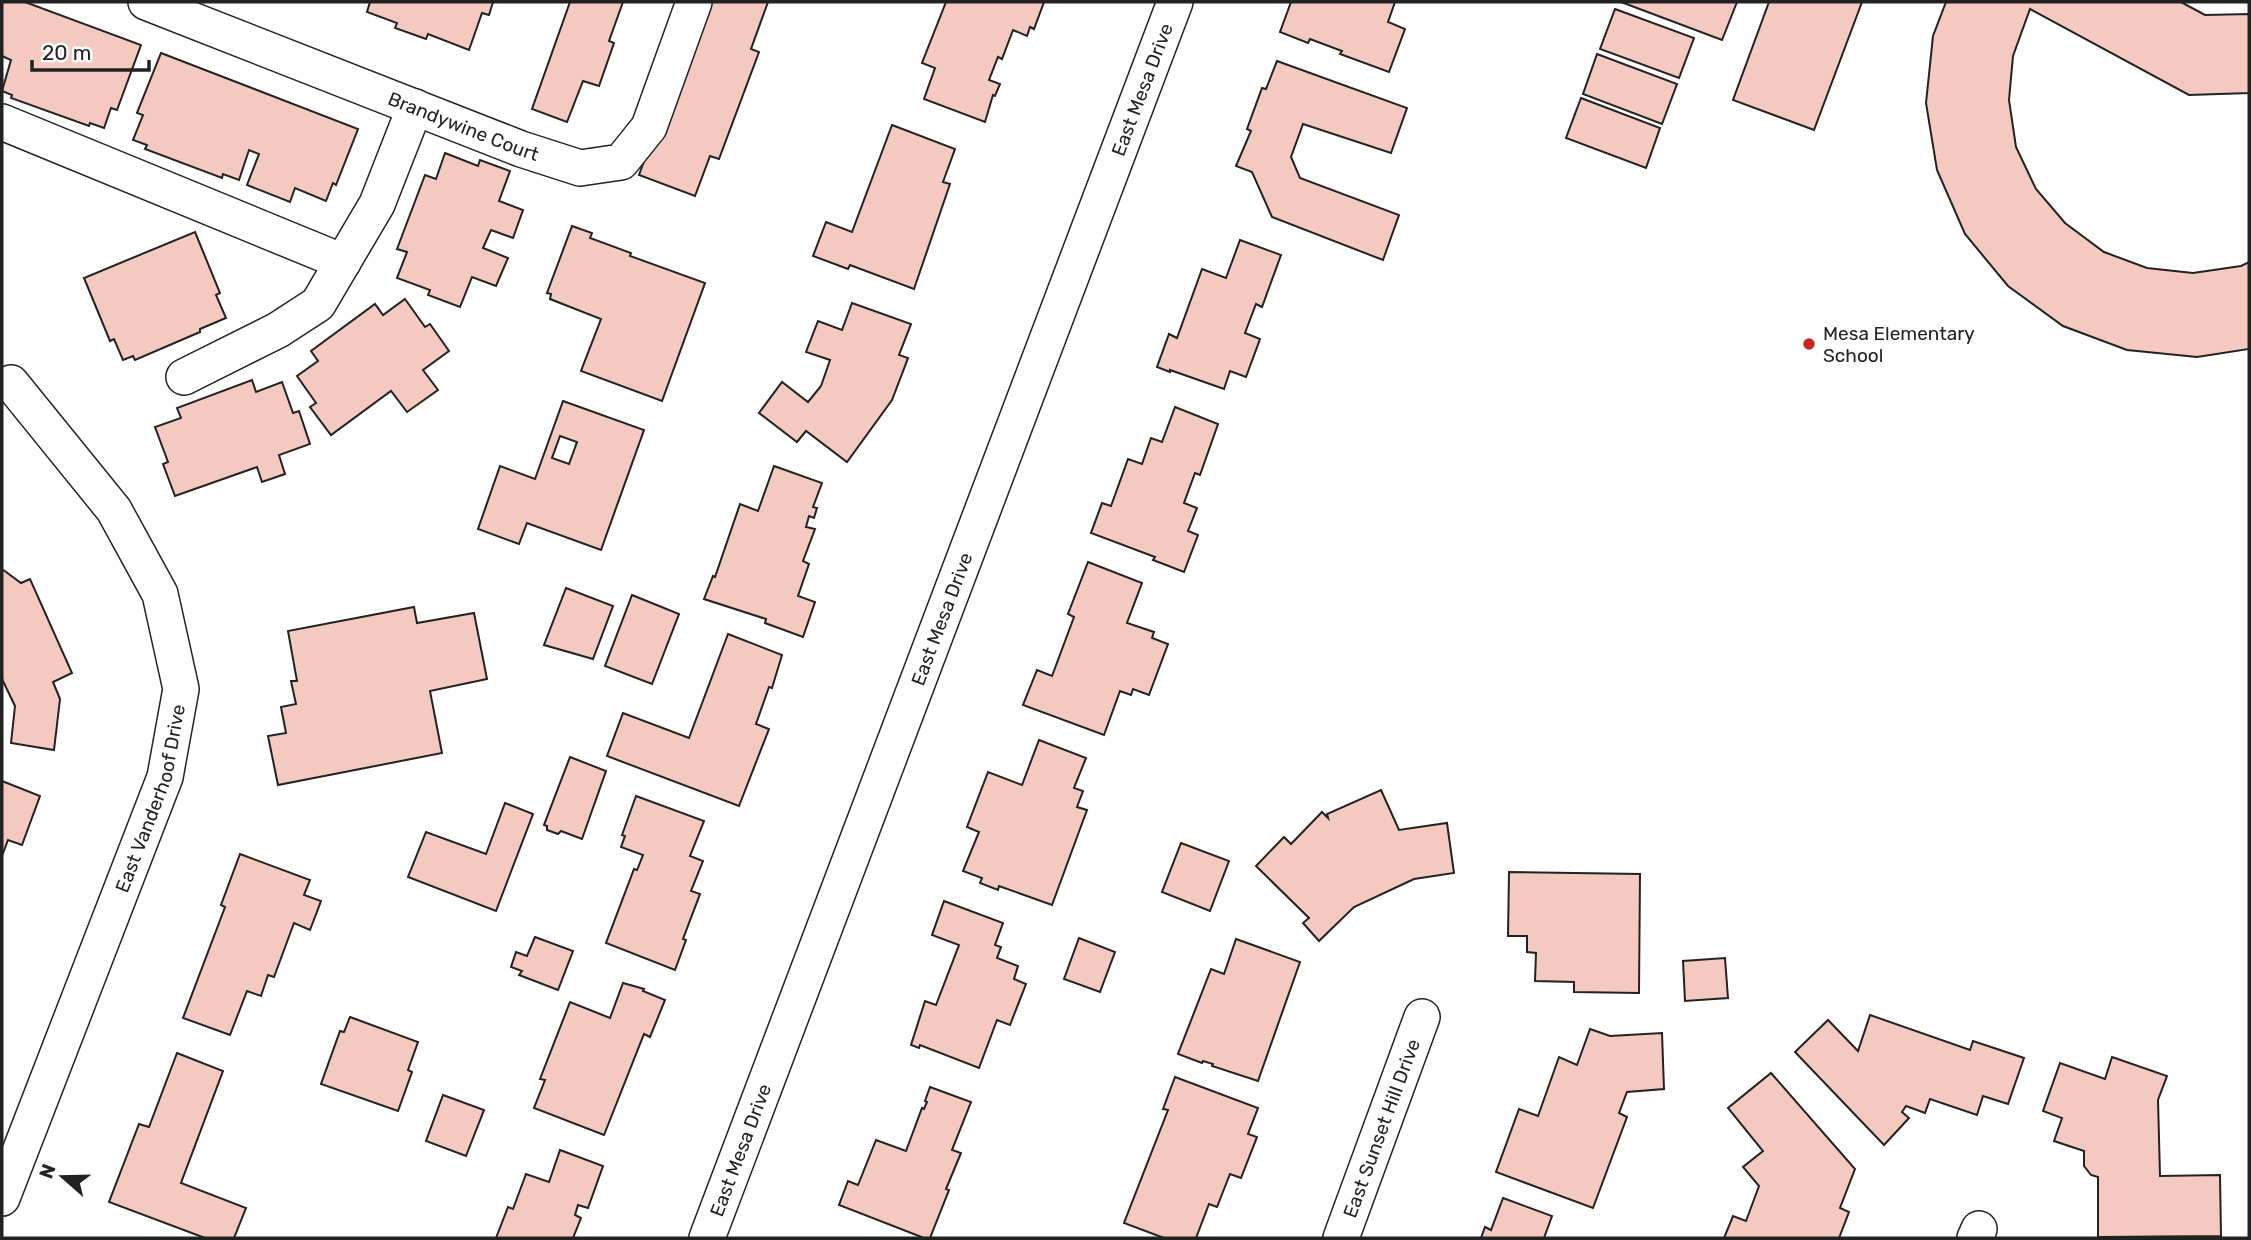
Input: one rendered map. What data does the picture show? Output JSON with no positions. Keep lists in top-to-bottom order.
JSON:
{
  "streets": {
    "street": [
      "East Mesa Drive",
      "Brandywine Court",
      "East Vanderhoof Drive",
      "East Sunset Hill Drive"
    ]
  },
  "places": ["Mesa Elementary School"],
  "scale_bar": "20 m",
  "north": "left"
}
